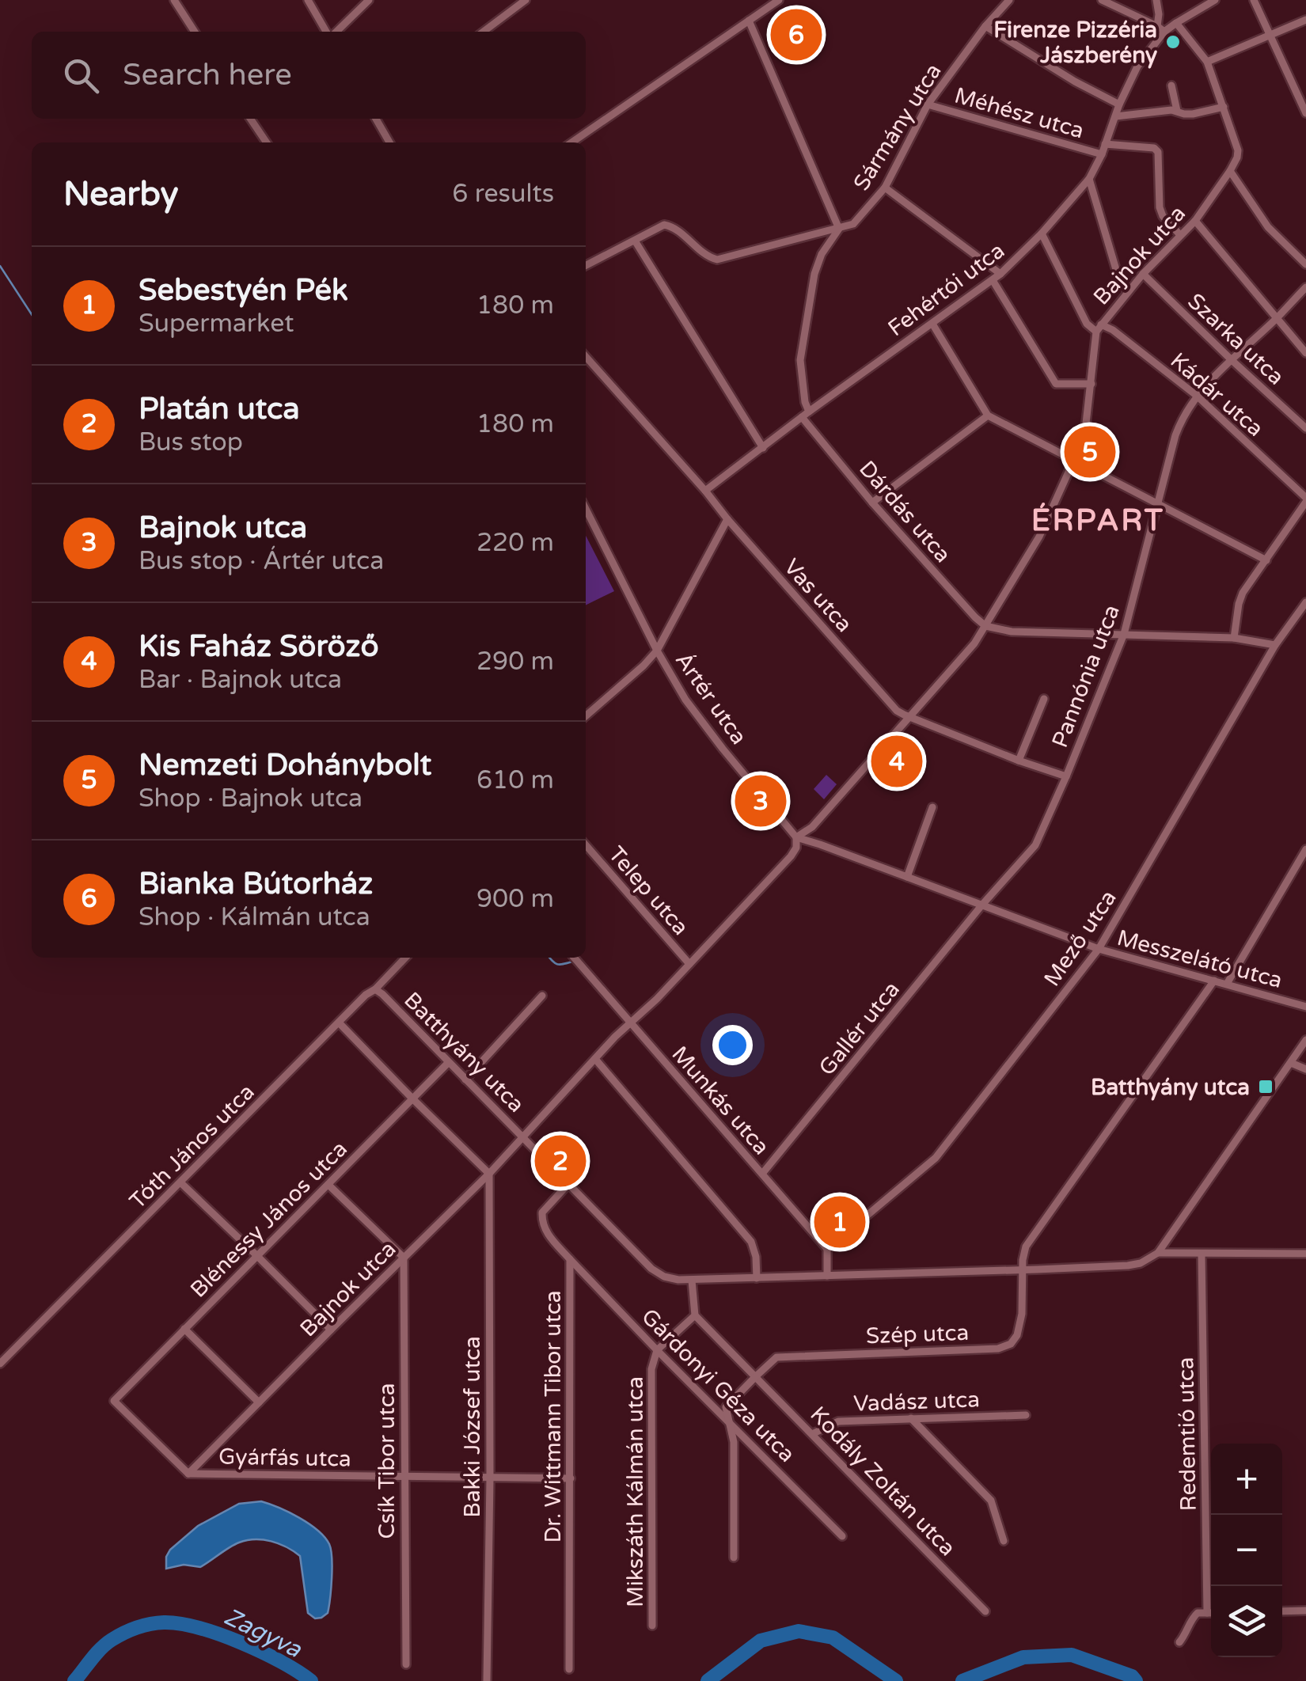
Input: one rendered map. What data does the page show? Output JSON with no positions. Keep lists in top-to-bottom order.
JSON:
{
  "streets": {
    "street": [
      "Méhész utca",
      "Sármány utca",
      "Bajnok utca",
      "Fehértói utca",
      "Szarka utca",
      "Kádár utca",
      "Dárdás utca",
      "Vas utca",
      "Pannónia utca",
      "Ártér utca",
      "Telep utca",
      "Mező utca",
      "Messzelátó utca",
      "Gallér utca",
      "Batthyány utca",
      "Munkás utca",
      "Tóth János utca",
      "Blénessy János utca",
      "Szép utca",
      "Gárdonyi Géza utca",
      "Vadász utca",
      "Dr. Wittmann Tibor utca",
      "Bakki József utca",
      "Redemtió utca",
      "Gyárfás utca",
      "Csík Tibor utca",
      "Kodály Zoltán utca",
      "Mikszáth Kálmán utca"
    ]
  },
  "crossings": [
    ["Méhész utca", "Sármány utca"],
    ["Méhész utca", "Fehértói utca"],
    ["Bajnok utca", "Fehértói utca"],
    ["Bajnok utca", "Szarka utca"],
    ["Bajnok utca", "Kádár utca"],
    ["Bajnok utca", "Dárdás utca"],
    ["Bajnok utca", "Vas utca"],
    ["Bajnok utca", "Ártér utca"],
    ["Bajnok utca", "Telep utca"],
    ["Bajnok utca", "Batthyány utca"],
    ["Bajnok utca", "Munkás utca"],
    ["Bajnok utca", "Blénessy János utca"],
    ["Bajnok utca", "Bakki József utca"],
    ["Bajnok utca", "Gyárfás utca"],
    ["Bajnok utca", "Csík Tibor utca"],
    ["Fehértói utca", "Dárdás utca"],
    ["Fehértói utca", "Vas utca"],
    ["Szarka utca", "Pannónia utca"],
    ["Kádár utca", "Pannónia utca"],
    ["Vas utca", "Pannónia utca"],
    ["Pannónia utca", "Messzelátó utca"],
    ["Pannónia utca", "Gallér utca"],
    ["Mező utca", "Messzelátó utca"],
    ["Mező utca", "Munkás utca"],
    ["Messzelátó utca", "Gallér utca"],
    ["Gallér utca", "Munkás utca"],
    ["Batthyány utca", "Tóth János utca"],
    ["Batthyány utca", "Blénessy János utca"],
    ["Batthyány utca", "Szép utca"],
    ["Batthyány utca", "Dr. Wittmann Tibor utca"],
    ["Blénessy János utca", "Gyárfás utca"],
    ["Szép utca", "Kodály Zoltán utca"],
    ["Gárdonyi Géza utca", "Dr. Wittmann Tibor utca"],
    ["Gárdonyi Géza utca", "Mikszáth Kálmán utca"],
    ["Vadász utca", "Kodály Zoltán utca"],
    ["Dr. Wittmann Tibor utca", "Gyárfás utca"],
    ["Bakki József utca", "Gyárfás utca"],
    ["Gyárfás utca", "Csík Tibor utca"],
    ["Kodály Zoltán utca", "Mikszáth Kálmán utca"]
  ],
  "districts": ["ÉRPART"],
  "water": ["Zagyva"],
  "places": {
    "other": ["Firenze Pizzéria Jászberény"],
    "transit": ["Batthyány utca"]
  },
  "page": {
    "pins": [
      "6",
      "5",
      "4",
      "3",
      "2",
      "1"
    ],
    "search": "Search here",
    "heading": ["Nearby", "6 results"],
    "list": [
      {
        "mark": "1",
        "name": "Sebestyén Pék",
        "note": "Supermarket",
        "value": "180 m"
      },
      {
        "mark": "2",
        "name": "Platán utca",
        "note": "Bus stop",
        "value": "180 m"
      },
      {
        "mark": "3",
        "name": "Bajnok utca",
        "note": "Bus stop · Ártér utca",
        "value": "220 m"
      },
      {
        "mark": "4",
        "name": "Kis Faház Söröző",
        "note": "Bar · Bajnok utca",
        "value": "290 m"
      },
      {
        "mark": "5",
        "name": "Nemzeti Dohánybolt",
        "note": "Shop · Bajnok utca",
        "value": "610 m"
      },
      {
        "mark": "6",
        "name": "Bianka Bútorház",
        "note": "Shop · Kálmán utca",
        "value": "900 m"
      }
    ],
    "map_buttons": ["+", "−"]
  }
}
